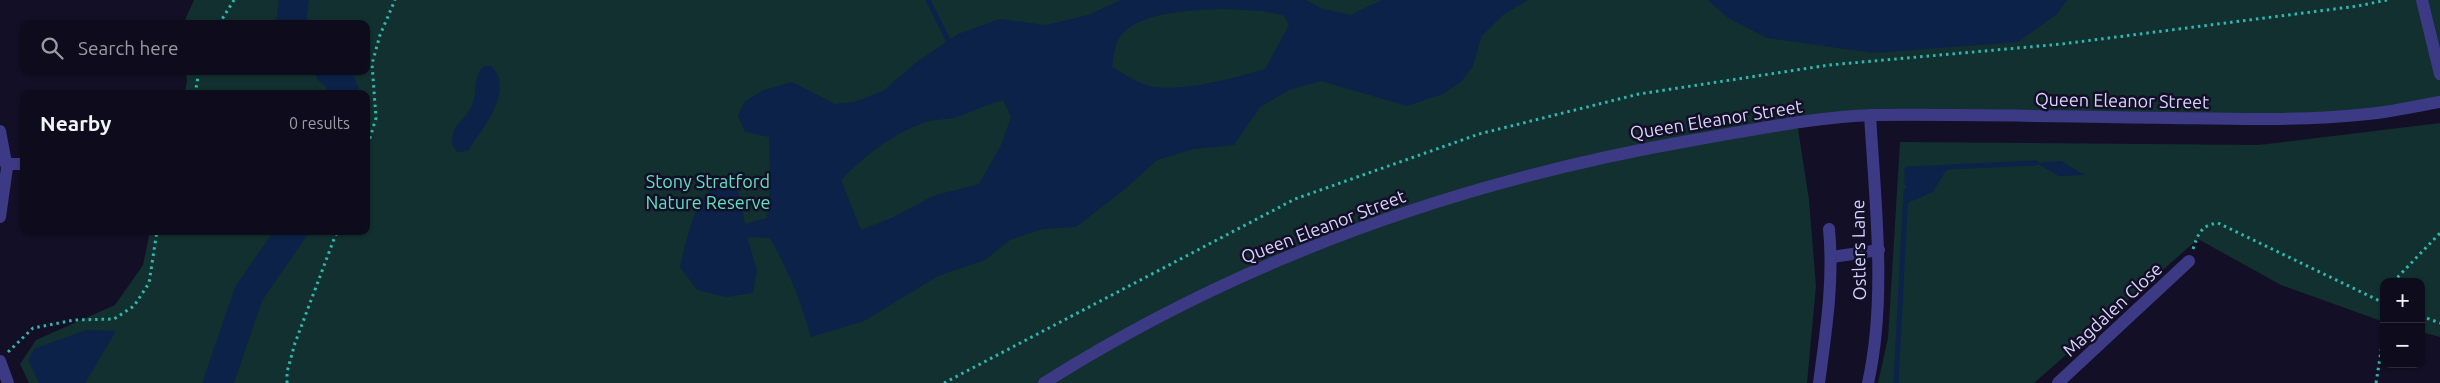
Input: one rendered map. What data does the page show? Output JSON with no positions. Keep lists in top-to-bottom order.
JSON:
{
  "streets": {
    "street": ["Queen Eleanor Street", "Ostlers Lane", "Magdalen Close"]
  },
  "crossings": [
    ["Queen Eleanor Street", "Ostlers Lane"]
  ],
  "parks": ["Stony Stratford Nature Reserve"],
  "page": {
    "search": "Search here",
    "heading": ["Nearby", "0 results"],
    "map_buttons": ["+", "−"]
  }
}
